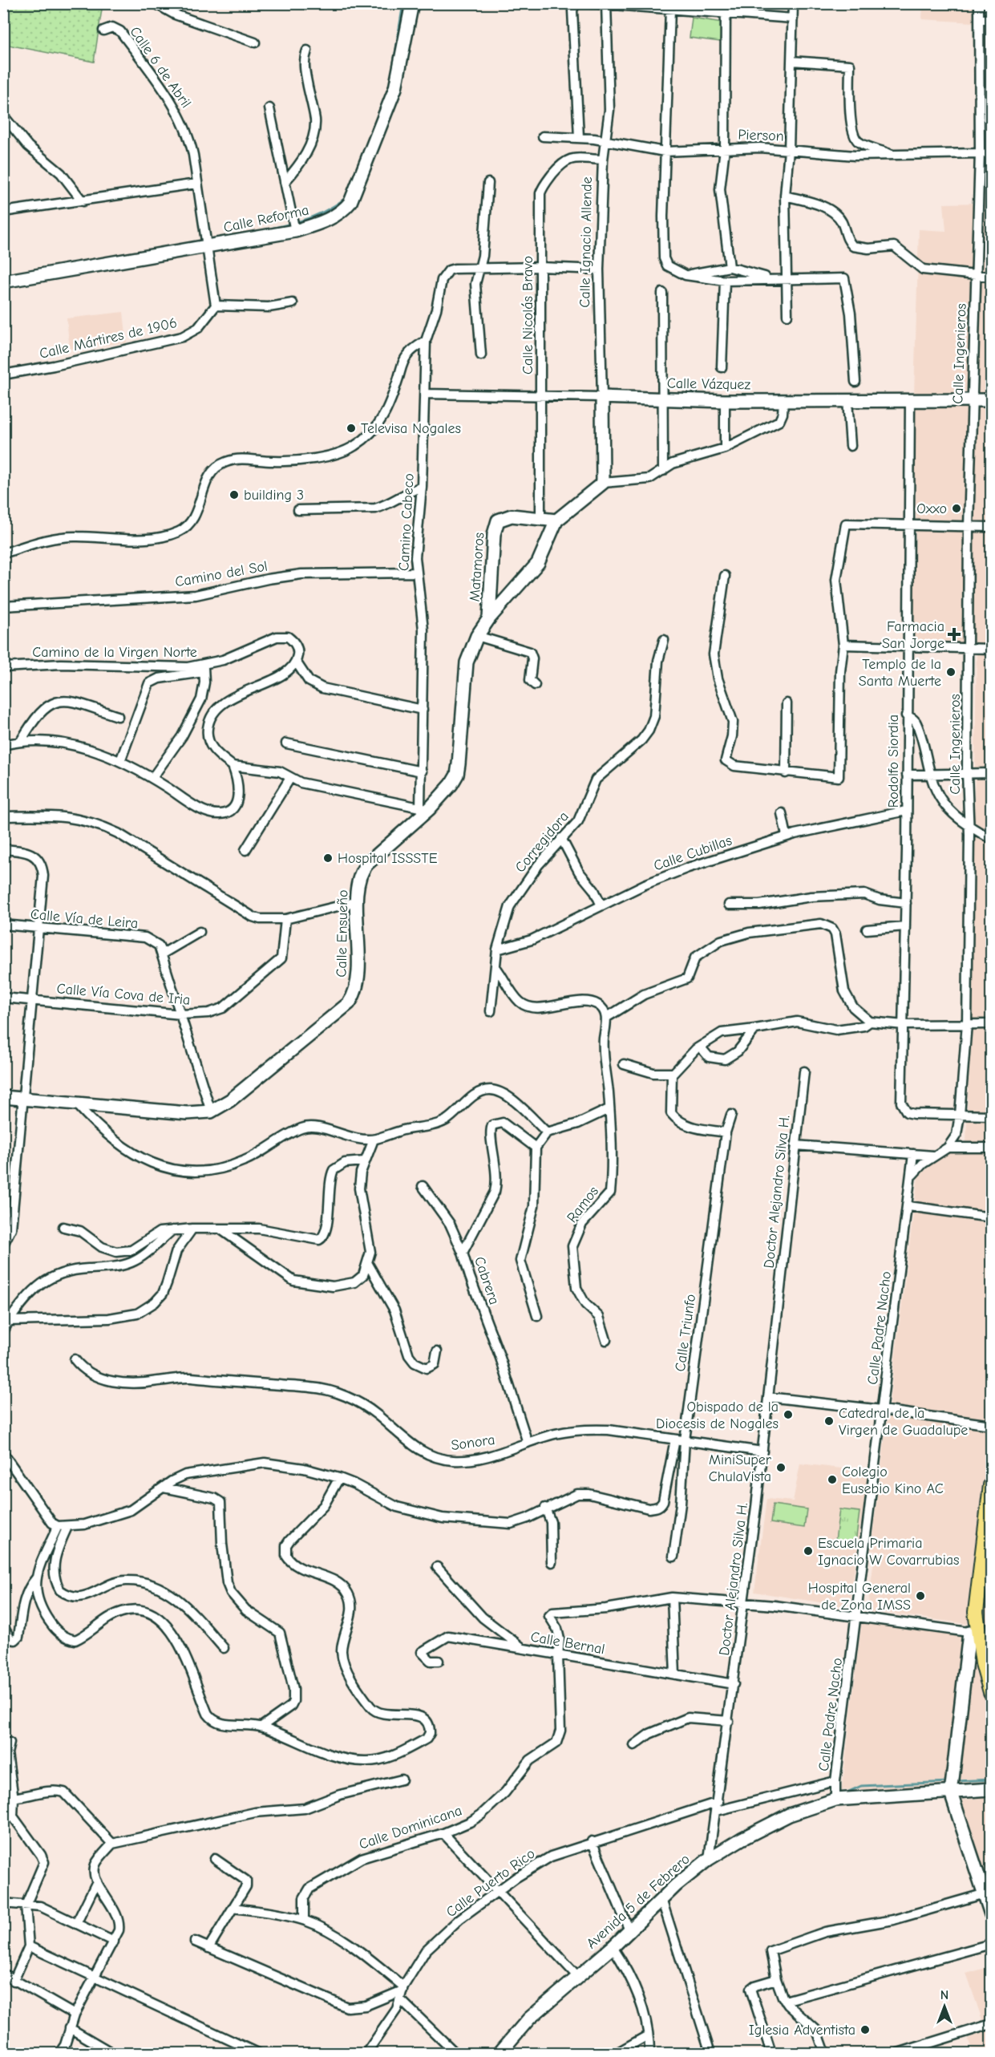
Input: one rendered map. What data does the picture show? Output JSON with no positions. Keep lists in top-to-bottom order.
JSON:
{
  "streets": {
    "street": [
      "Calle 6 de Abril",
      "Pierson",
      "Calle Reforma",
      "Calle Ignacio Allende",
      "Calle Nicolás Bravo",
      "Calle Mártires de 1906",
      "Calle Ingenieros",
      "Calle Vázquez",
      "Camino Cabeco",
      "Matamoros",
      "Camino del Sol",
      "Camino de la Virgen Norte",
      "Rodolfo Siordia",
      "Corregidora",
      "Calle Cubillas",
      "Calle Vía de Leira",
      "Calle Ensueño",
      "Calle Vía Cova de Iria",
      "Doctor Alejandro Silva H.",
      "Ramos",
      "Cabrera",
      "Calle Padre Nacho",
      "Calle Triunfo",
      "Sonora",
      "Calle Bernal",
      "Calle Dominicana",
      "Calle Puerto Rico",
      "Avenida 5 de Febrero"
    ]
  },
  "crossings": [
    ["Calle 6 de Abril", "Calle Reforma"],
    ["Calle 6 de Abril", "Calle Mártires de 1906"],
    ["Pierson", "Calle Ignacio Allende"],
    ["Pierson", "Calle Ingenieros"],
    ["Calle Ignacio Allende", "Calle Nicolás Bravo"],
    ["Calle Ignacio Allende", "Calle Vázquez"],
    ["Calle Ignacio Allende", "Calle Ensueño"],
    ["Calle Nicolás Bravo", "Calle Vázquez"],
    ["Calle Nicolás Bravo", "Matamoros"],
    ["Calle Ingenieros", "Calle Vázquez"],
    ["Calle Ingenieros", "Rodolfo Siordia"],
    ["Calle Vázquez", "Camino Cabeco"],
    ["Calle Vázquez", "Rodolfo Siordia"],
    ["Camino Cabeco", "Camino del Sol"],
    ["Camino Cabeco", "Calle Ensueño"],
    ["Matamoros", "Calle Ensueño"],
    ["Rodolfo Siordia", "Calle Cubillas"],
    ["Corregidora", "Calle Cubillas"],
    ["Doctor Alejandro Silva H.", "Sonora"],
    ["Doctor Alejandro Silva H.", "Calle Bernal"],
    ["Doctor Alejandro Silva H.", "Calle Puerto Rico"],
    ["Doctor Alejandro Silva H.", "Avenida 5 de Febrero"],
    ["Cabrera", "Sonora"],
    ["Calle Padre Nacho", "Calle Puerto Rico"],
    ["Calle Padre Nacho", "Avenida 5 de Febrero"],
    ["Calle Triunfo", "Sonora"],
    ["Calle Bernal", "Calle Dominicana"]
  ],
  "places": {
    "other": [
      "Televisa Nogales",
      "building 3",
      "Oxxo",
      "Templo de la Santa Muerte",
      "Hospital ISSSTE",
      "Obispado de la Diocesis de Nogales",
      "Catedral de la Virgen de Guadalupe",
      "MiniSuper ChulaVista",
      "Colegio Eusebio Kino AC",
      "Escuela Primaria Ignacio W Covarrubias",
      "Hospital General de Zona IMSS",
      "Iglesia Adventista"
    ],
    "health": ["Farmacia San Jorge"]
  },
  "north": "top"
}
